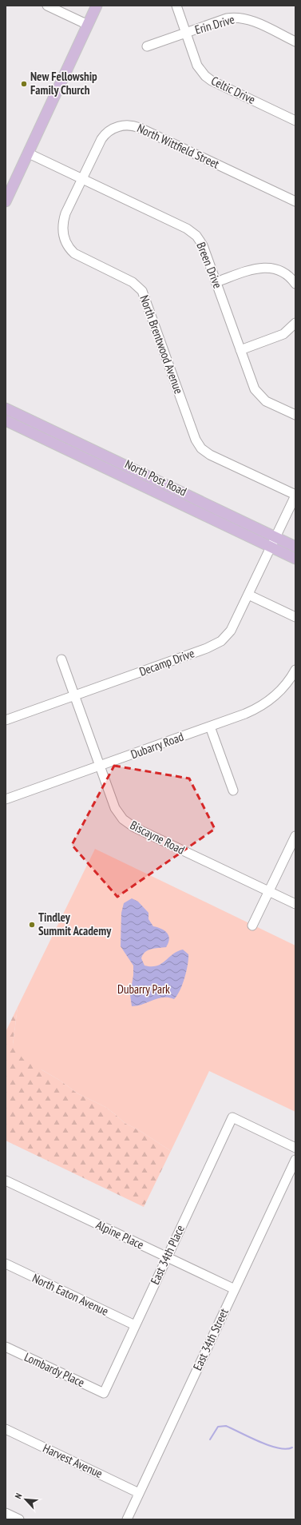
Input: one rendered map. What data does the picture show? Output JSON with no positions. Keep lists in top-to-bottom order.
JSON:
{
  "streets": {
    "main road": ["North Post Road"],
    "street": [
      "Erin Drive",
      "Celtic Drive",
      "North Wittfield Street",
      "Breen Drive",
      "North Brentwood Avenue",
      "Decamp Drive",
      "Dubarry Road",
      "Biscayne Road",
      "Alpine Place",
      "East 34th Place",
      "North Eaton Avenue",
      "East 34th Street",
      "Lombardy Place",
      "Harvest Avenue"
    ]
  },
  "crossings": [
    ["Erin Drive", "Celtic Drive"],
    ["North Wittfield Street", "Breen Drive"],
    ["North Wittfield Street", "North Brentwood Avenue"],
    ["Breen Drive", "North Brentwood Avenue"],
    ["North Brentwood Avenue", "Decamp Drive"],
    ["North Post Road", "Decamp Drive"],
    ["Decamp Drive", "Biscayne Road"],
    ["Dubarry Road", "Biscayne Road"],
    ["Alpine Place", "East 34th Place"],
    ["Alpine Place", "East 34th Street"],
    ["East 34th Place", "North Eaton Avenue"],
    ["East 34th Place", "Lombardy Place"],
    ["East 34th Street", "Harvest Avenue"]
  ],
  "parks": ["Dubarry Park"],
  "places": ["New Fellowship Family Church", "Tindley Summit Academy"],
  "north": "top left"
}
